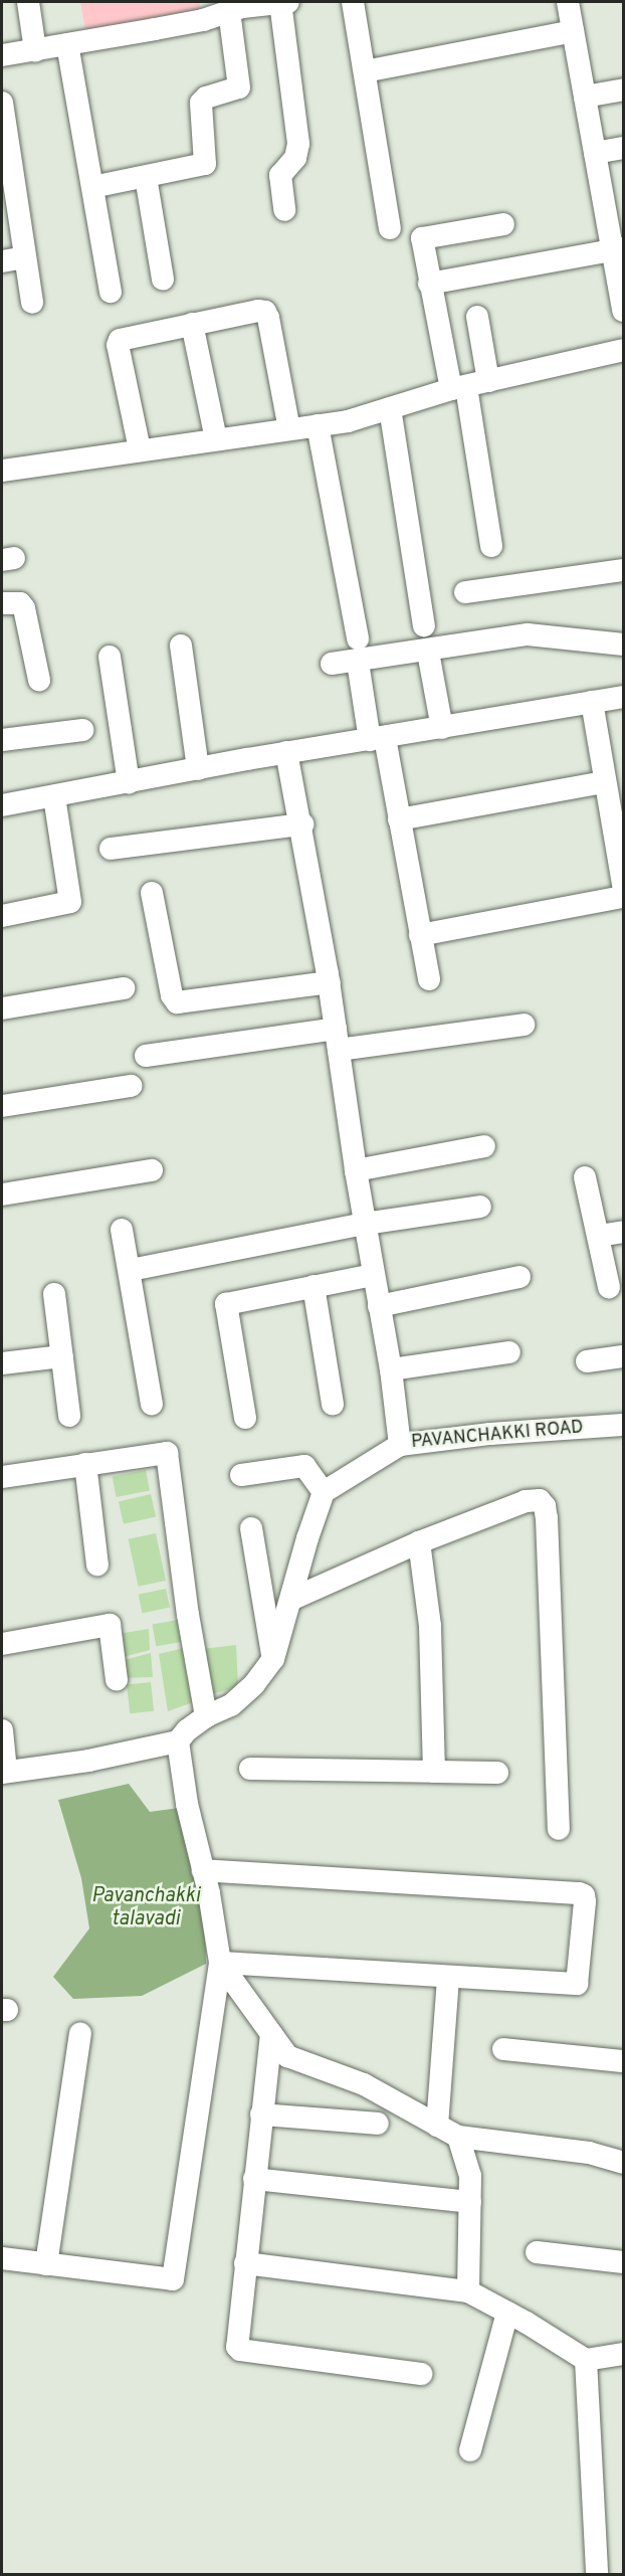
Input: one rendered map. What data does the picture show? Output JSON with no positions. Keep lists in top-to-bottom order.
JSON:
{
  "streets": {
    "street": ["PAVANCHAKKI ROAD"]
  },
  "water": ["Pavanchakki talavadi"]
}
